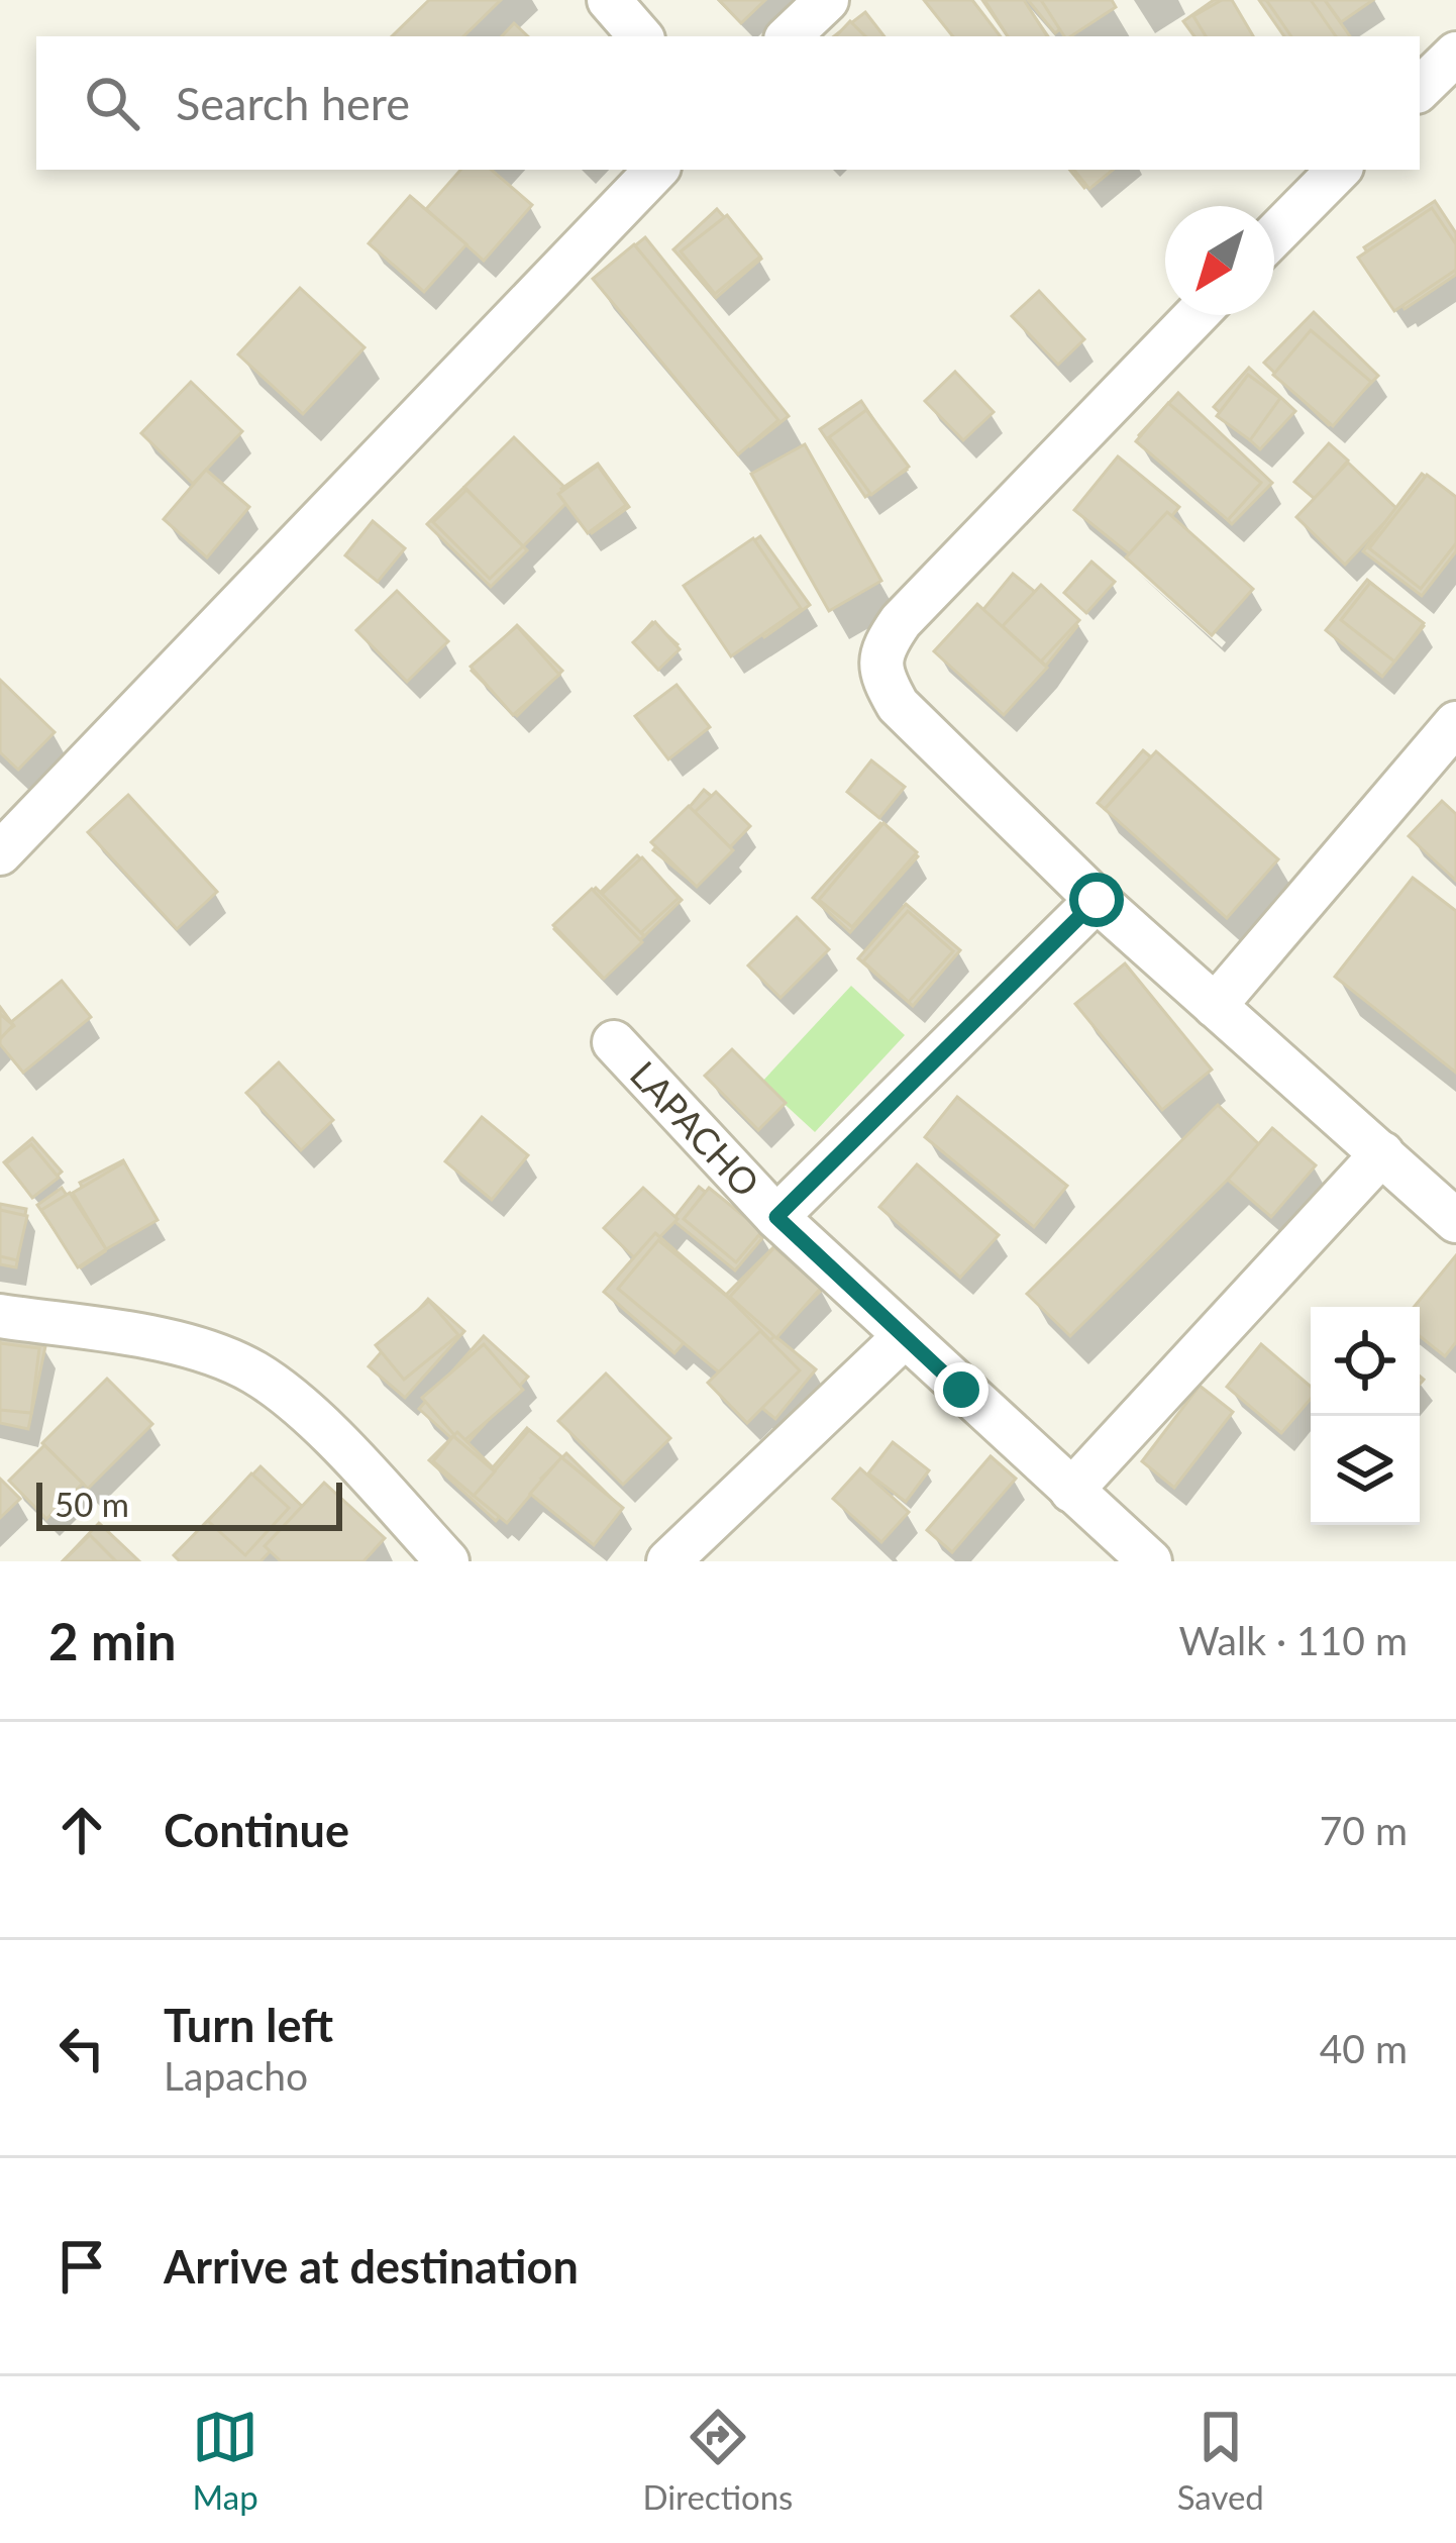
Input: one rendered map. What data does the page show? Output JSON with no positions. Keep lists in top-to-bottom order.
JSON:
{
  "streets": {
    "street": ["LAPACHO"]
  },
  "scale_bar": "50 m",
  "north": "bottom left",
  "page": {
    "search": "Search here",
    "scale": "50 m",
    "heading": ["2 min", "Walk · 110 m"],
    "list": [
      ["Continue", "70 m"],
      ["Turn left", "Lapacho", "40 m"],
      "Arrive at destination"
    ],
    "nav": ["Map", "Directions", "Saved"]
  }
}
